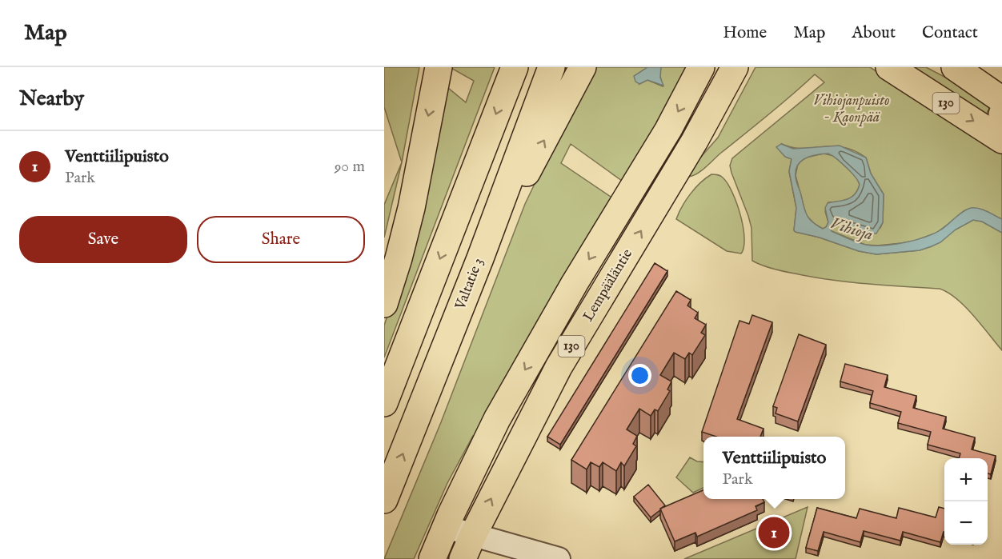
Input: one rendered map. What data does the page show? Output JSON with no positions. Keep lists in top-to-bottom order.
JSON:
{
  "streets": {
    "main road": ["130", "Valtatie 3", "Lempääläntie"]
  },
  "water": ["Vihioja"],
  "parks": ["Vihiojanpuisto - Kaonpää"],
  "page": {
    "header": "Map",
    "nav": [
      "Home",
      "Map",
      "About",
      "Contact"
    ],
    "heading": "Nearby",
    "list": [
      {
        "mark": "1",
        "name": "Venttiilipuisto",
        "note": "Park",
        "value": "90 m"
      }
    ],
    "buttons": ["Save", "Share"],
    "popup": ["Venttiilipuisto", "Park"],
    "map_buttons": ["+", "−"],
    "pins": "1"
  }
}
